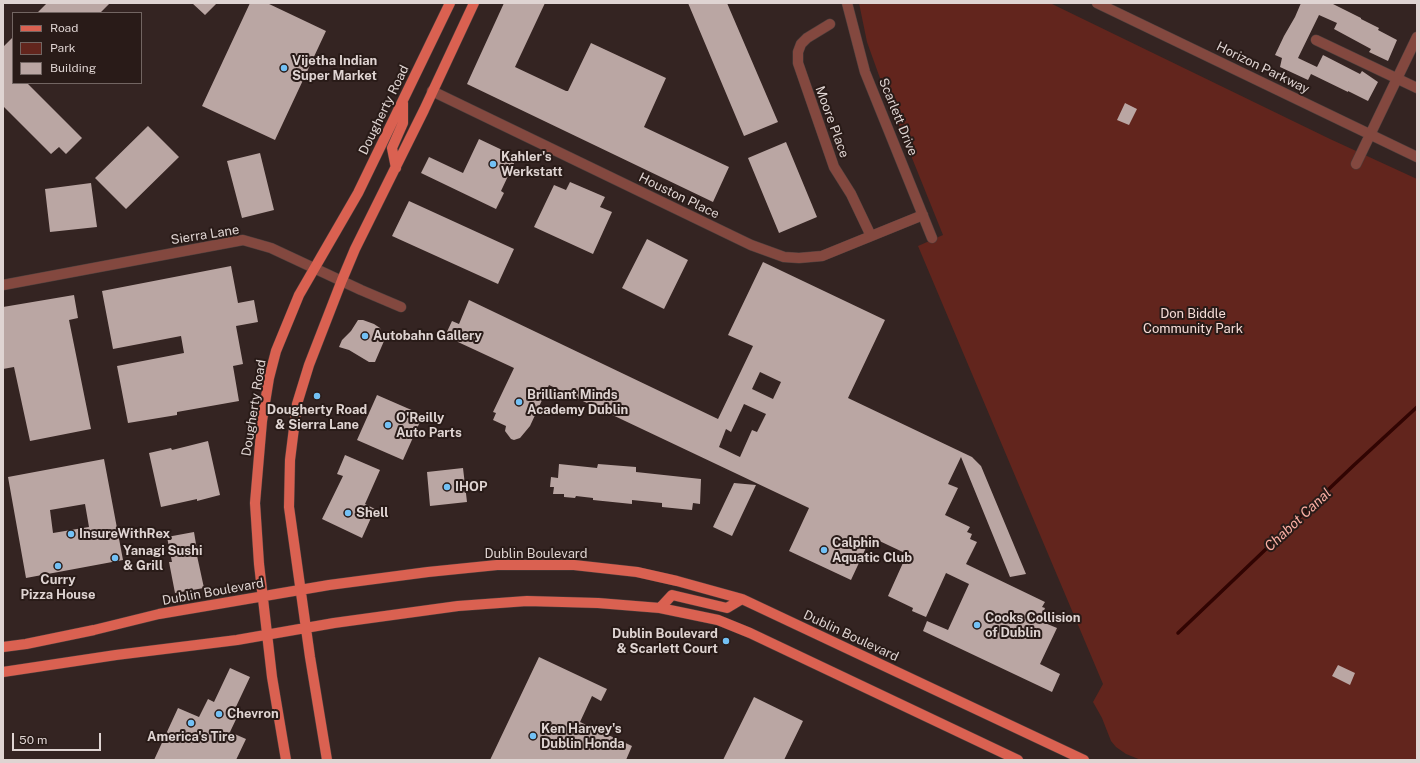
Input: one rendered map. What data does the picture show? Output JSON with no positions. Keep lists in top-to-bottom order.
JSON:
{
  "streets": {
    "main road": ["Dougherty Road", "Dublin Boulevard"],
    "street": [
      "Horizon Parkway",
      "Scarlett Drive",
      "Moore Place",
      "Houston Place",
      "Sierra Lane"
    ]
  },
  "crossings": [
    ["Dougherty Road", "Sierra Lane"],
    ["Dougherty Road", "Dublin Boulevard"],
    ["Scarlett Drive", "Houston Place"],
    ["Moore Place", "Houston Place"]
  ],
  "water": ["Chabot Canal"],
  "parks": ["Don Biddle Community Park"],
  "places": [
    "Vijetha Indian Super Market",
    "Kahler's Werkstatt",
    "Autobahn Gallery",
    "Dougherty Road & Sierra Lane",
    "Brilliant Minds Academy Dublin",
    "O'Reilly Auto Parts",
    "IHOP",
    "Shell",
    "InsureWithRex",
    "Calphin Aquatic Club",
    "Yanagi Sushi & Grill",
    "Curry Pizza House",
    "Cooks Collision of Dublin",
    "Dublin Boulevard & Scarlett Court",
    "Chevron",
    "America's Tire",
    "Ken Harvey's Dublin Honda"
  ],
  "legend": ["Road", "Park", "Building"],
  "scale_bar": "50 m"
}
